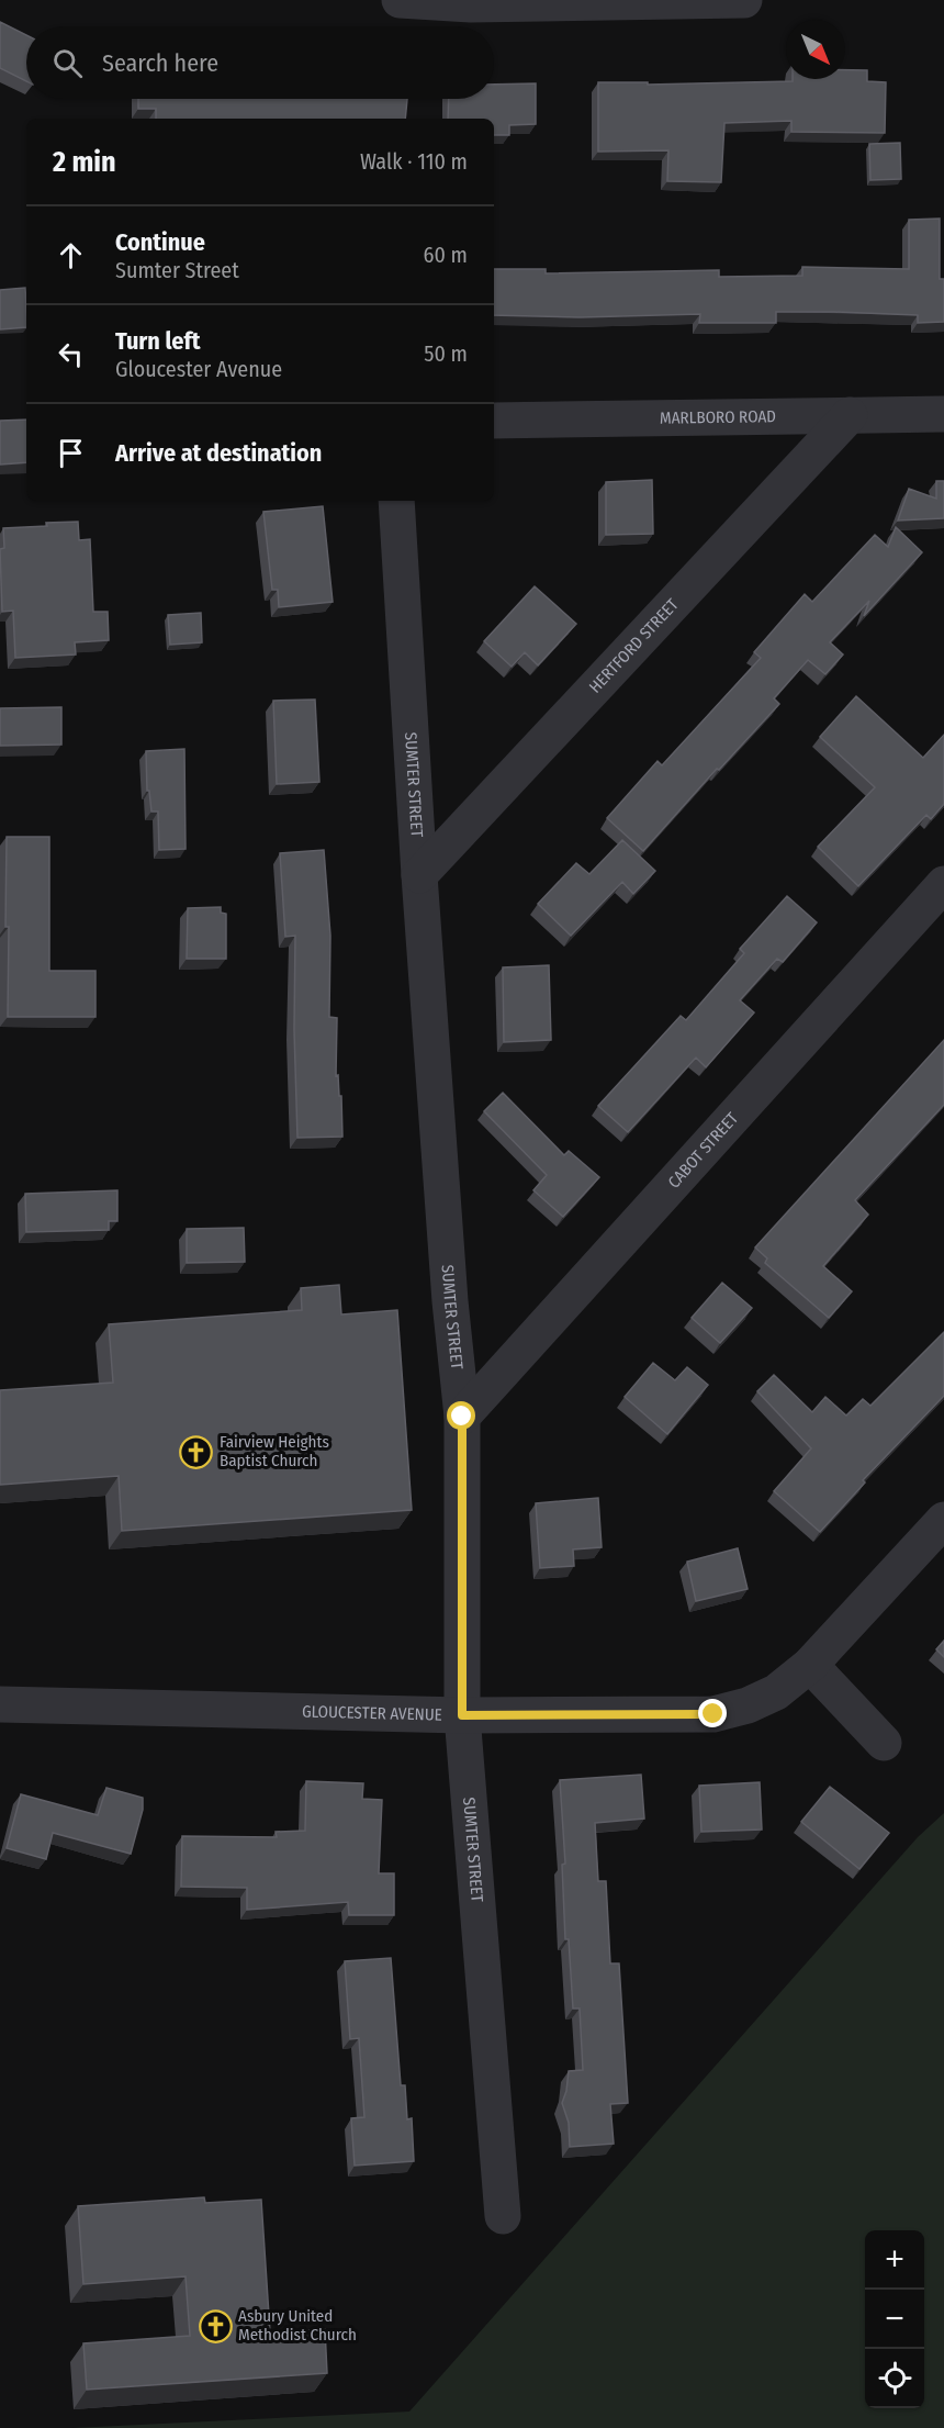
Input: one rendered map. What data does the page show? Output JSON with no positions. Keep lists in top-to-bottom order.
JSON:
{
  "streets": {
    "street": [
      "MARLBORO ROAD",
      "HERTFORD STREET",
      "SUMTER STREET",
      "CABOT STREET",
      "GLOUCESTER AVENUE"
    ]
  },
  "crossings": [
    ["MARLBORO ROAD", "HERTFORD STREET"],
    ["HERTFORD STREET", "SUMTER STREET"],
    ["SUMTER STREET", "CABOT STREET"],
    ["SUMTER STREET", "GLOUCESTER AVENUE"]
  ],
  "places": {
    "church": ["Fairview Heights Baptist Church", "Asbury United Methodist Church"]
  },
  "north": "bottom right",
  "page": {
    "search": "Search here",
    "heading": ["2 min", "Walk · 110 m"],
    "list": [
      ["Continue", "Sumter Street", "60 m"],
      ["Turn left", "Gloucester Avenue", "50 m"],
      "Arrive at destination"
    ],
    "map_buttons": ["+", "−"]
  }
}
